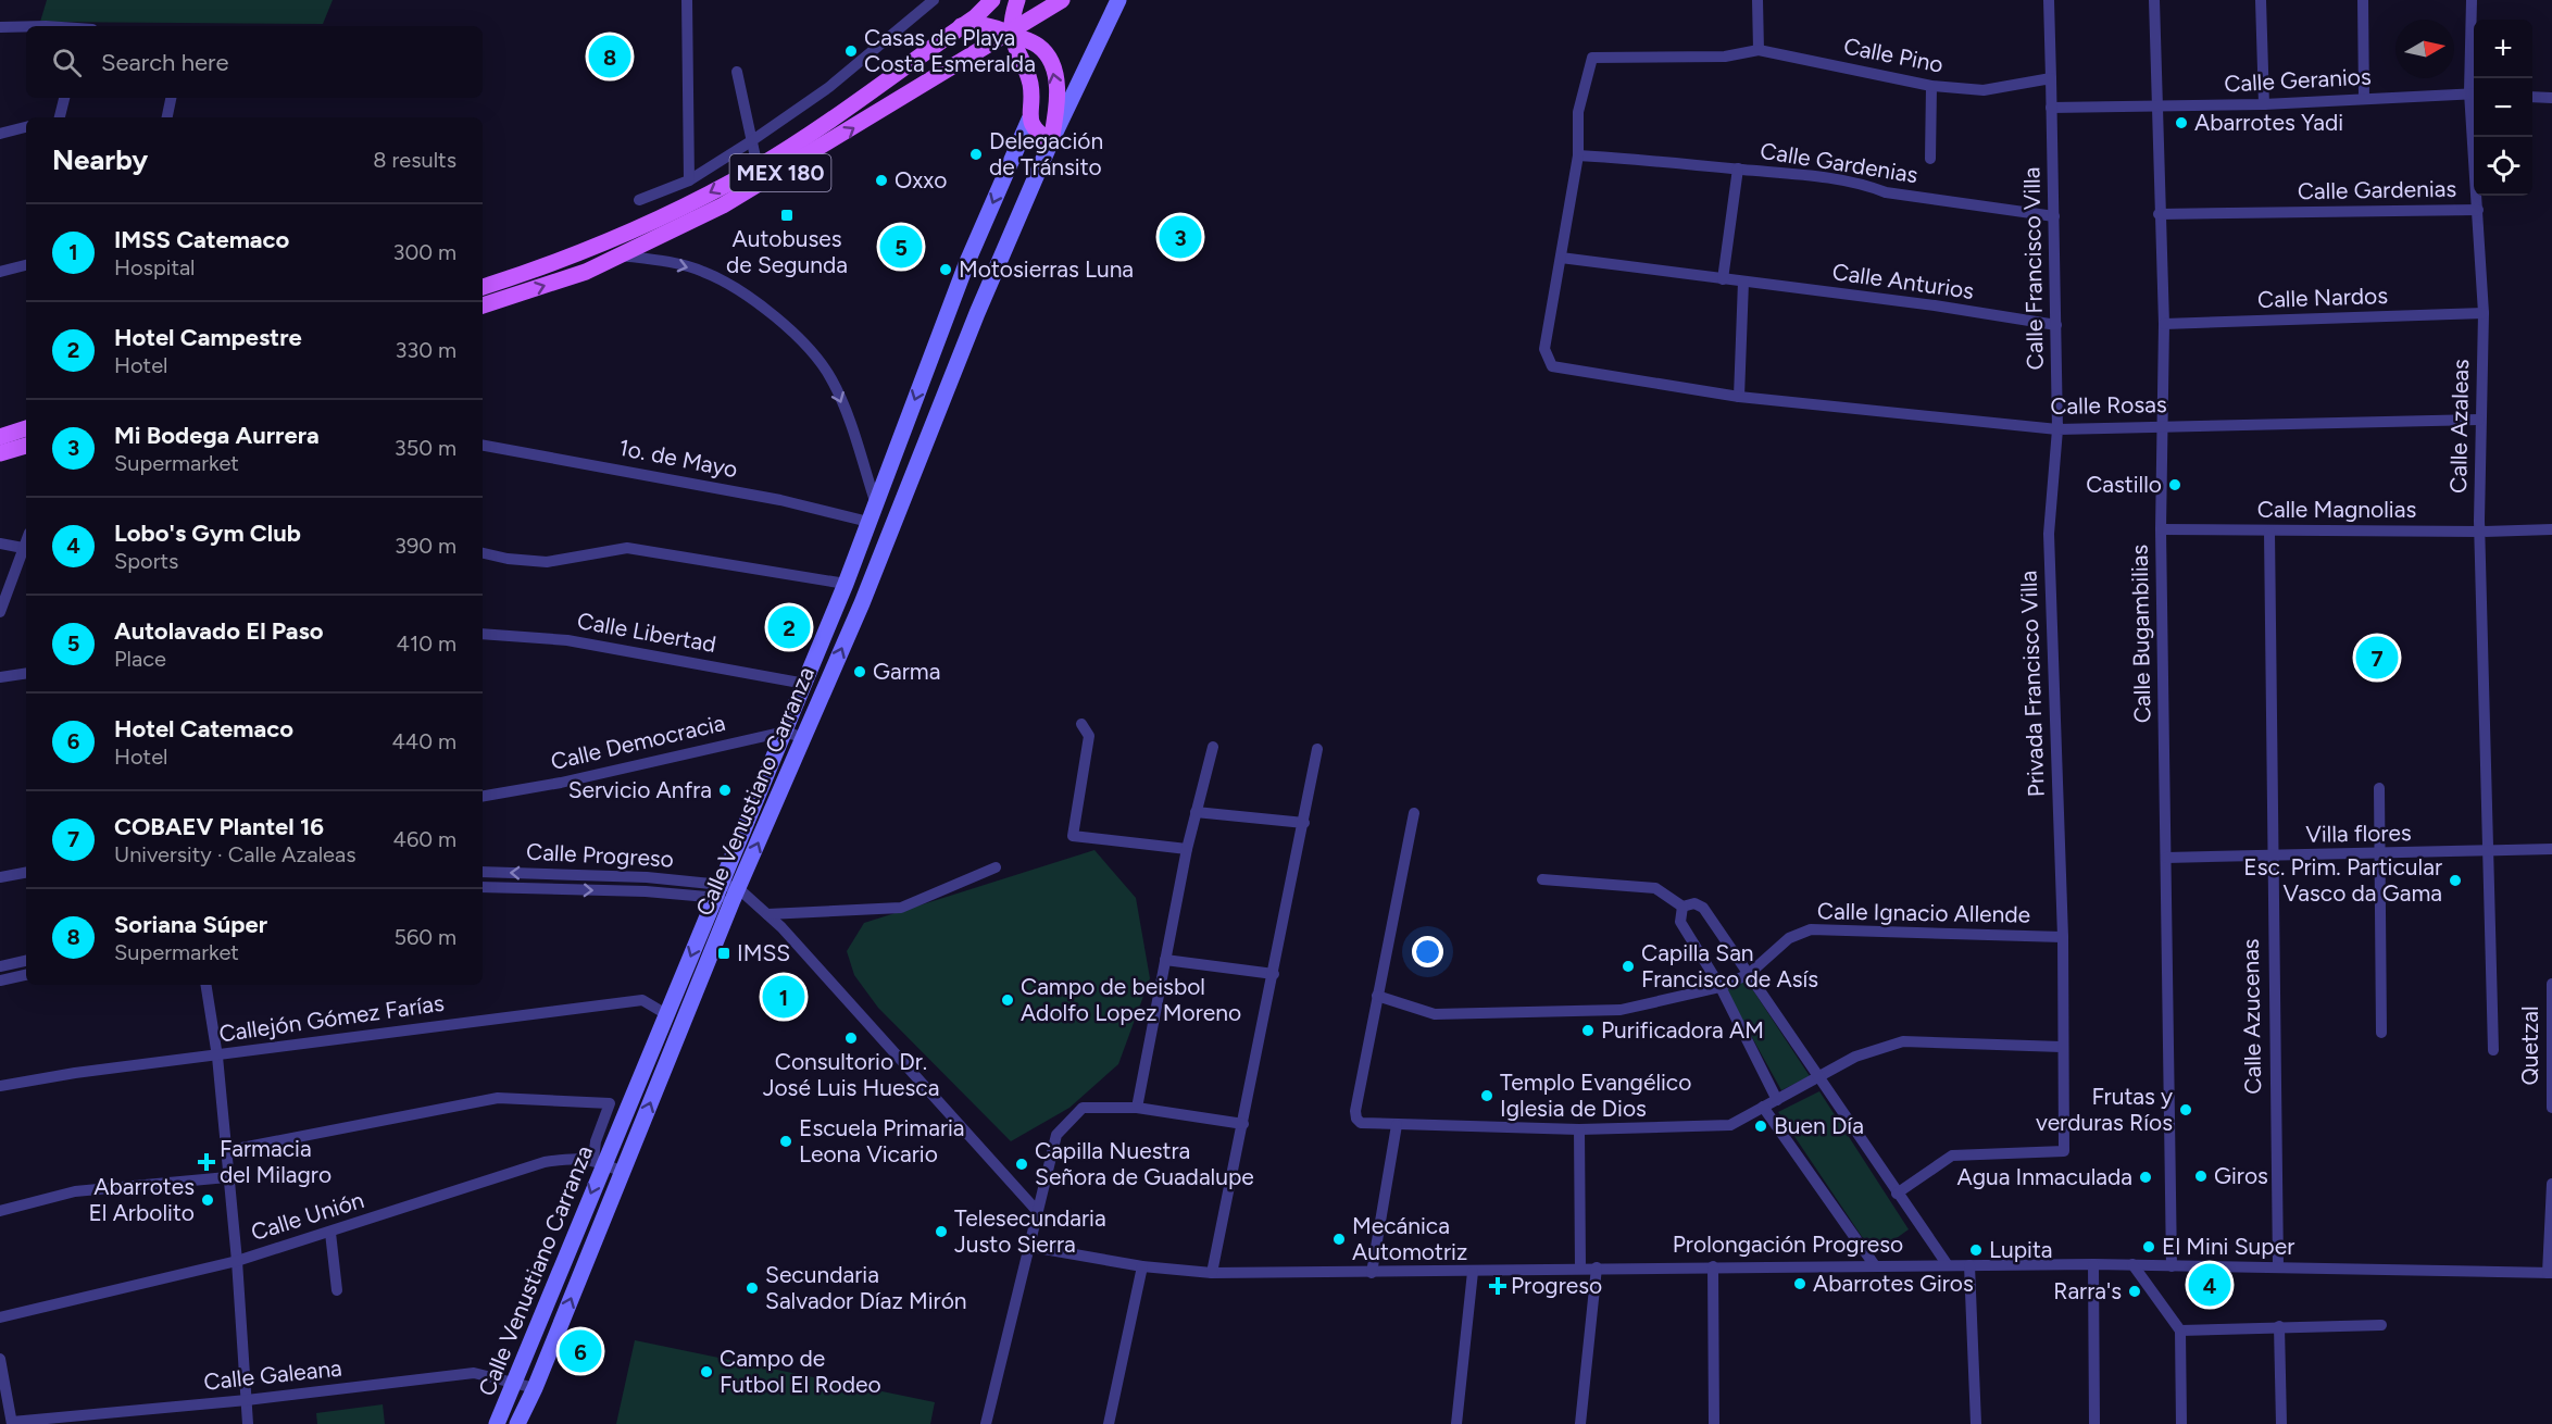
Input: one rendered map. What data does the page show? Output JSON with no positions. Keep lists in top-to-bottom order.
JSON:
{
  "streets": {
    "main road": ["MEX 180", "Calle Venustiano Carranza"],
    "street": [
      "Calle Pino",
      "Calle Geranios",
      "Calle Gardenias",
      "Calle Francisco Villa",
      "Calle Anturios",
      "Calle Nardos",
      "Calle Rosas",
      "Calle Azaleas",
      "1o. de Mayo",
      "Calle Magnolias",
      "Calle Libertad",
      "Calle Bugambilias",
      "Privada Francisco Villa",
      "Calle Democracia",
      "Villa flores",
      "Calle Progreso",
      "Calle Ignacio Allende",
      "Calle Azucenas",
      "Callejón Gómez Farías",
      "Quetzal",
      "Calle Unión",
      "Prolongación Progreso",
      "Calle Galeana"
    ]
  },
  "crossings": [
    ["Calle Pino", "Calle Gardenias"],
    ["Calle Geranios", "Calle Azaleas"],
    ["Calle Geranios", "Calle Bugambilias"],
    ["Calle Gardenias", "Calle Francisco Villa"],
    ["Calle Gardenias", "Calle Azaleas"],
    ["Calle Gardenias", "Calle Bugambilias"],
    ["Calle Francisco Villa", "Calle Anturios"],
    ["Calle Francisco Villa", "Calle Rosas"],
    ["Calle Francisco Villa", "Privada Francisco Villa"],
    ["Calle Anturios", "Calle Rosas"],
    ["Calle Nardos", "Calle Azaleas"],
    ["Calle Nardos", "Calle Bugambilias"],
    ["Calle Rosas", "Calle Azaleas"],
    ["Calle Rosas", "Calle Bugambilias"],
    ["Calle Rosas", "Privada Francisco Villa"],
    ["Calle Azaleas", "Calle Magnolias"],
    ["Calle Azaleas", "Villa flores"],
    ["1o. de Mayo", "Calle Venustiano Carranza"],
    ["Calle Magnolias", "Calle Bugambilias"],
    ["Calle Magnolias", "Calle Azucenas"],
    ["Calle Libertad", "Calle Venustiano Carranza"],
    ["Calle Bugambilias", "Villa flores"],
    ["Calle Bugambilias", "Prolongación Progreso"],
    ["Privada Francisco Villa", "Calle Ignacio Allende"],
    ["Calle Democracia", "Calle Venustiano Carranza"],
    ["Calle Venustiano Carranza", "Calle Progreso"],
    ["Calle Venustiano Carranza", "Callejón Gómez Farías"],
    ["Calle Venustiano Carranza", "Calle Unión"],
    ["Calle Venustiano Carranza", "Calle Galeana"],
    ["Villa flores", "Calle Azucenas"],
    ["Calle Azucenas", "Prolongación Progreso"]
  ],
  "places": {
    "other": [
      "Casas de Playa Costa Esmeralda",
      "Abarrotes Yadi",
      "Delegación de Tránsito",
      "Oxxo",
      "Motosierras Luna",
      "Castillo",
      "Garma",
      "Servicio Anfra",
      "Esc. Prim. Particular Vasco da Gama",
      "Capilla San Francisco de Asís",
      "Campo de beisbol Adolfo Lopez Moreno",
      "Purificadora AM",
      "Consultorio Dr. José Luis Huesca",
      "Templo Evangélico Iglesia de Dios",
      "Frutas y verduras Ríos",
      "Buen Día",
      "Escuela Primaria Leona Vicario",
      "Capilla Nuestra Señora de Guadalupe",
      "Giros",
      "Agua Inmaculada",
      "Abarrotes El Arbolito",
      "Telesecundaria Justo Sierra",
      "Mecánica Automotriz",
      "El Mini Super",
      "Lupita",
      "Abarrotes Giros",
      "Secundaria Salvador Díaz Mirón",
      "Rarra's",
      "Campo de Futbol El Rodeo"
    ],
    "transit": ["Autobuses de Segunda", "IMSS"],
    "health": ["Farmacia del Milagro", "Progreso"]
  },
  "north": "right",
  "page": {
    "map_buttons": ["+", "−"],
    "search": "Search here",
    "pins": [
      "8",
      "3",
      "5",
      "2",
      "7",
      "1",
      "4",
      "6"
    ],
    "heading": ["Nearby", "8 results"],
    "list": [
      {
        "mark": "1",
        "name": "IMSS Catemaco",
        "note": "Hospital",
        "value": "300 m"
      },
      {
        "mark": "2",
        "name": "Hotel Campestre",
        "note": "Hotel",
        "value": "330 m"
      },
      {
        "mark": "3",
        "name": "Mi Bodega Aurrera",
        "note": "Supermarket",
        "value": "350 m"
      },
      {
        "mark": "4",
        "name": "Lobo's Gym Club",
        "note": "Sports",
        "value": "390 m"
      },
      {
        "mark": "5",
        "name": "Autolavado El Paso",
        "note": "Place",
        "value": "410 m"
      },
      {
        "mark": "6",
        "name": "Hotel Catemaco",
        "note": "Hotel",
        "value": "440 m"
      },
      {
        "mark": "7",
        "name": "COBAEV Plantel 16",
        "note": "University · Calle Azaleas",
        "value": "460 m"
      },
      {
        "mark": "8",
        "name": "Soriana Súper",
        "note": "Supermarket",
        "value": "560 m"
      }
    ]
  }
}
